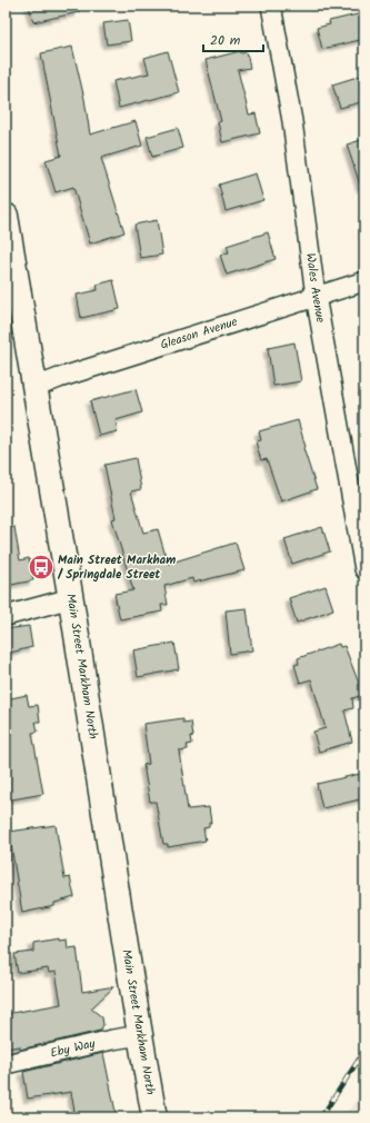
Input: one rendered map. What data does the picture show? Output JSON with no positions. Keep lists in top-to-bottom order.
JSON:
{
  "streets": {
    "main road": ["Main Street Markham North"],
    "street": ["Wales Avenue", "Gleason Avenue", "Eby Way"]
  },
  "crossings": [
    ["Wales Avenue", "Gleason Avenue"],
    ["Gleason Avenue", "Main Street Markham North"],
    ["Main Street Markham North", "Eby Way"]
  ],
  "places": {
    "bus stop": ["Main Street Markham / Springdale Street"]
  },
  "scale_bar": "20 m"
}
